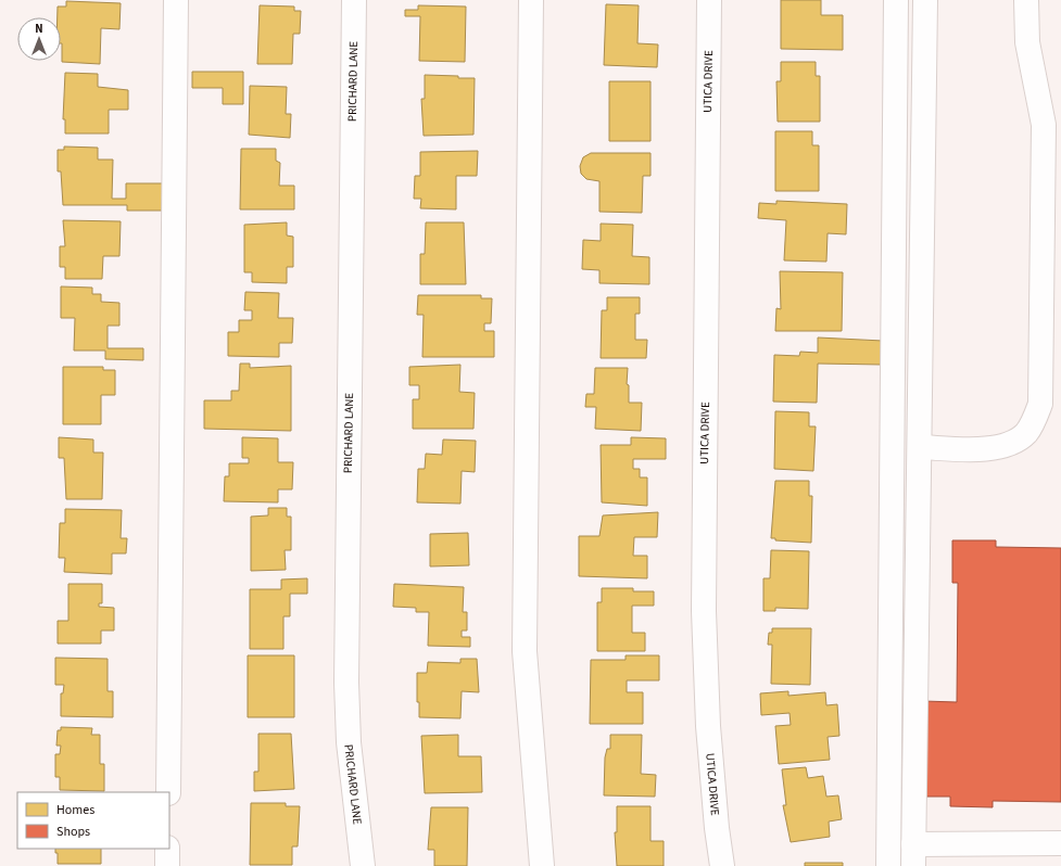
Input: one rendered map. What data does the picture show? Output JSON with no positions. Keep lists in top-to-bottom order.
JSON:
{
  "streets": {
    "street": ["PRICHARD LANE", "UTICA DRIVE"]
  },
  "legend": ["Homes", "Shops"],
  "north": "top"
}
